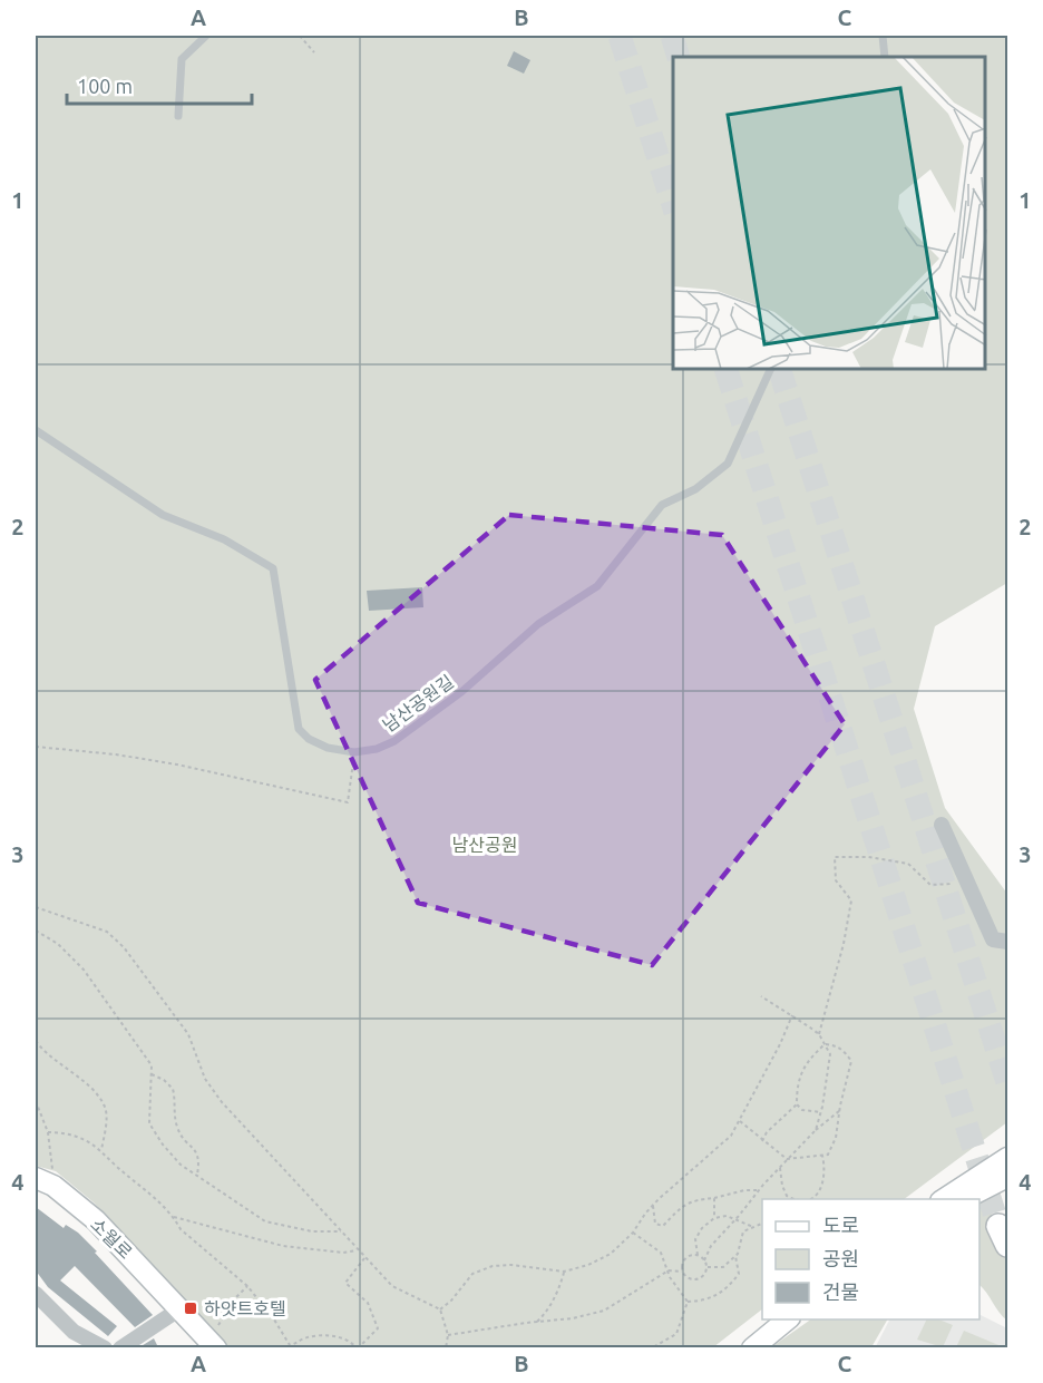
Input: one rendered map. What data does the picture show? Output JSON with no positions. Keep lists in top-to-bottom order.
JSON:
{
  "streets": {
    "main road": ["소월로"],
    "lane": ["남산공원길"]
  },
  "parks": ["남산공원"],
  "places": {
    "transit": ["하얏트호텔"]
  },
  "legend": ["도로", "공원", "건물"],
  "scale_bar": "100 m",
  "grid": {
    "columns": ["A", "B", "C"],
    "rows": [
      "1",
      "2",
      "3",
      "4"
    ]
  }
}
